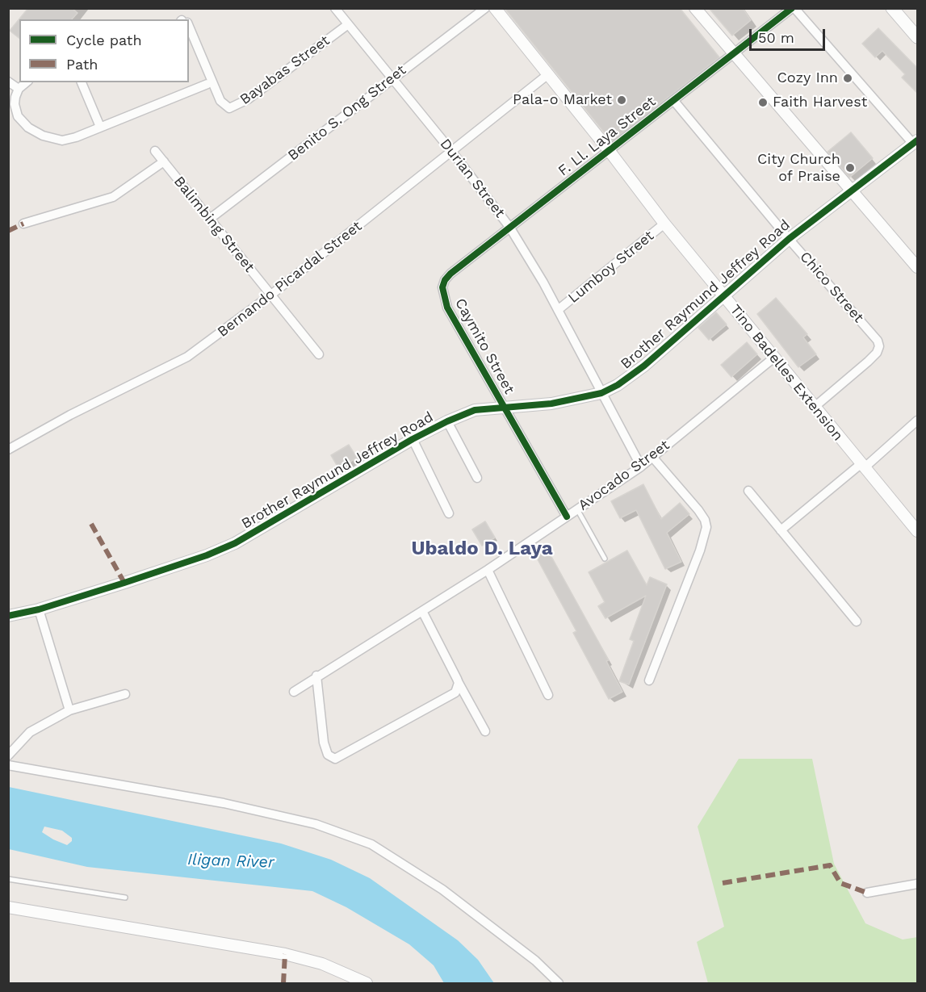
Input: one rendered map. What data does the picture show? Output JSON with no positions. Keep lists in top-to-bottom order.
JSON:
{
  "streets": {
    "street": [
      "Bayabas Street",
      "Benito S. Ong Street",
      "F. Ll. Laya Street",
      "Durian Street",
      "Balimbing Street",
      "Lumboy Street",
      "Bernando Picardal Street",
      "Chico Street",
      "Brother Raymund Jeffrey Road",
      "Caymito Street",
      "Tino Badelles Extension",
      "Avocado Street"
    ]
  },
  "crossings": [
    ["Bayabas Street", "Durian Street"],
    ["Benito S. Ong Street", "Durian Street"],
    ["Benito S. Ong Street", "Balimbing Street"],
    ["F. Ll. Laya Street", "Durian Street"],
    ["F. Ll. Laya Street", "Chico Street"],
    ["F. Ll. Laya Street", "Caymito Street"],
    ["F. Ll. Laya Street", "Tino Badelles Extension"],
    ["Durian Street", "Lumboy Street"],
    ["Durian Street", "Bernando Picardal Street"],
    ["Durian Street", "Brother Raymund Jeffrey Road"],
    ["Durian Street", "Avocado Street"],
    ["Balimbing Street", "Bernando Picardal Street"],
    ["Lumboy Street", "Tino Badelles Extension"],
    ["Bernando Picardal Street", "Tino Badelles Extension"],
    ["Chico Street", "Brother Raymund Jeffrey Road"],
    ["Chico Street", "Tino Badelles Extension"],
    ["Brother Raymund Jeffrey Road", "Caymito Street"],
    ["Brother Raymund Jeffrey Road", "Tino Badelles Extension"],
    ["Caymito Street", "Avocado Street"],
    ["Tino Badelles Extension", "Avocado Street"]
  ],
  "districts": ["Ubaldo D. Laya"],
  "water": ["Iligan River"],
  "places": [
    "Cozy Inn",
    "Pala-o Market",
    "Faith Harvest",
    "City Church of Praise"
  ],
  "legend": ["Cycle path", "Path"],
  "scale_bar": "50 m"
}
